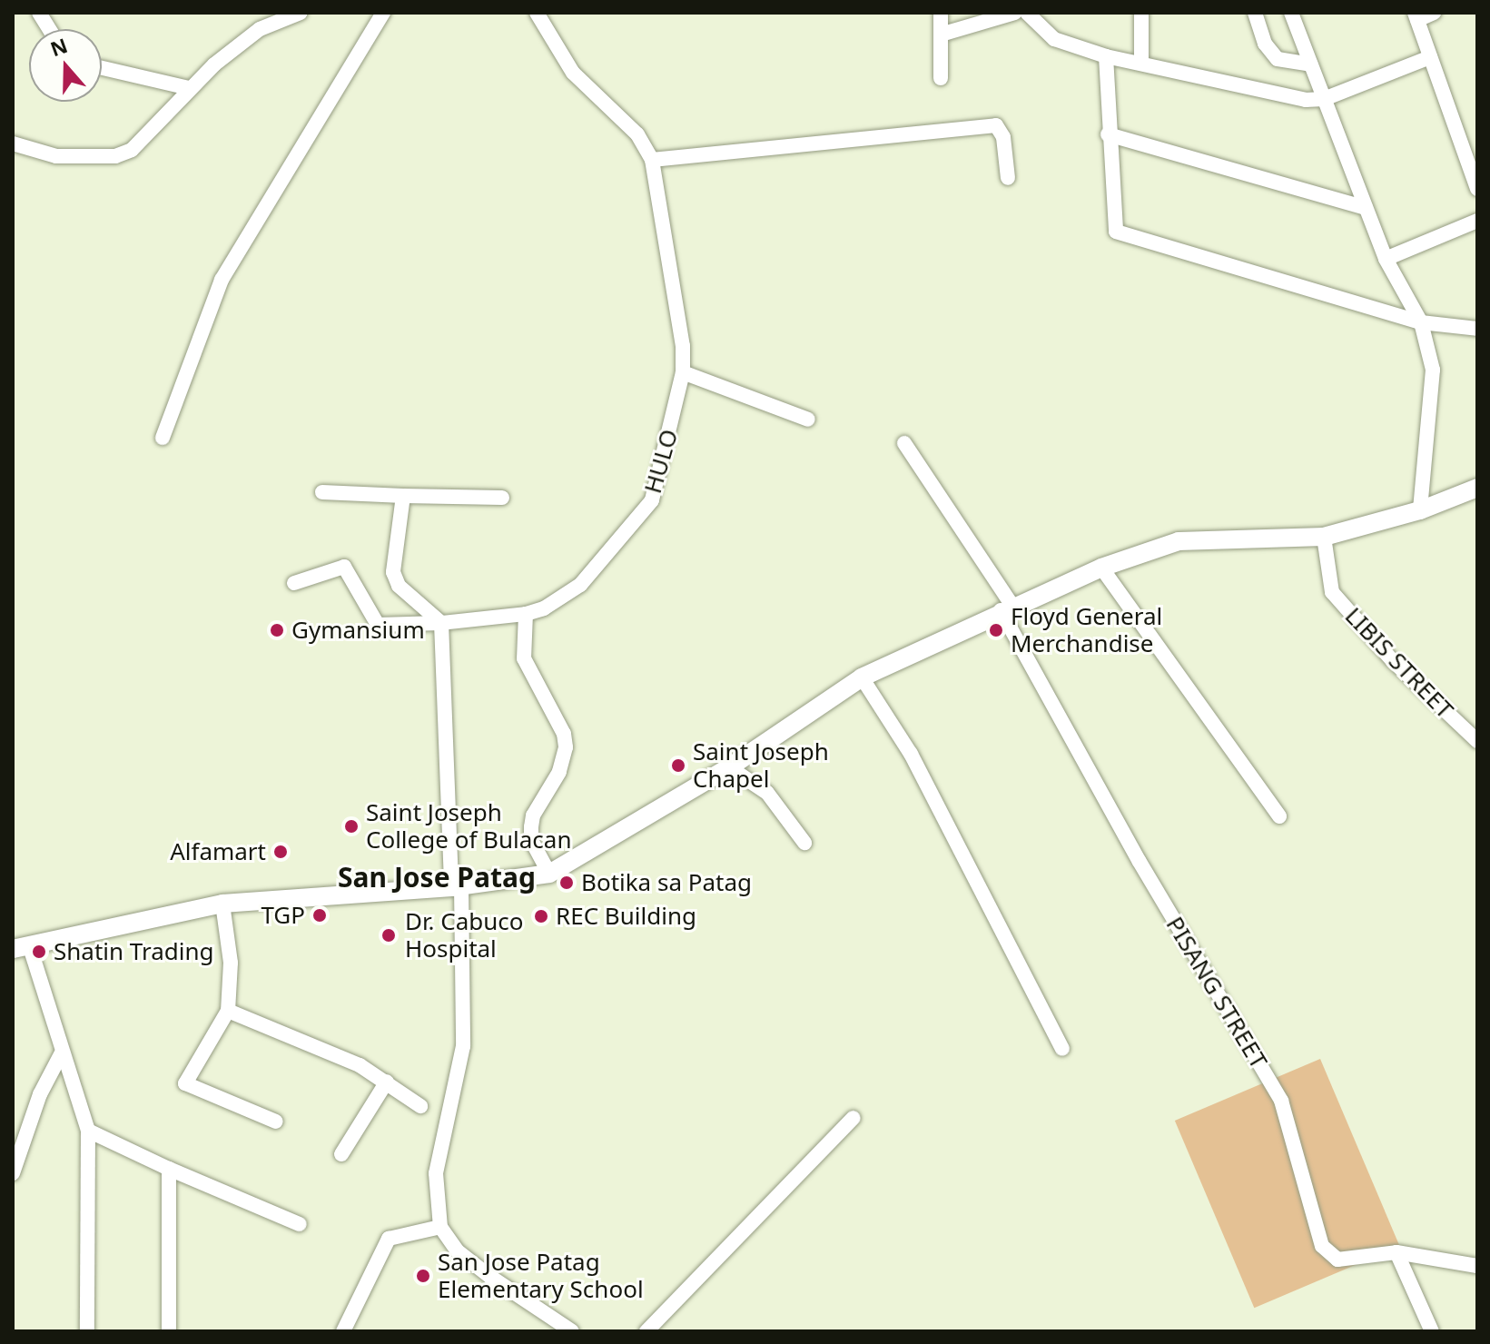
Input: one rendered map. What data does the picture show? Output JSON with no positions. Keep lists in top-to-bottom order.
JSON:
{
  "streets": {
    "street": ["HULO", "LIBIS STREET", "PISANG STREET"]
  },
  "districts": ["San Jose Patag"],
  "places": [
    "Gymansium",
    "Floyd General Merchandise",
    "Saint Joseph Chapel",
    "Saint Joseph College of Bulacan",
    "Alfamart",
    "Botika sa Patag",
    "TGP",
    "REC Building",
    "Dr. Cabuco Hospital",
    "Shatin Trading",
    "San Jose Patag Elementary School"
  ],
  "north": "top"
}
